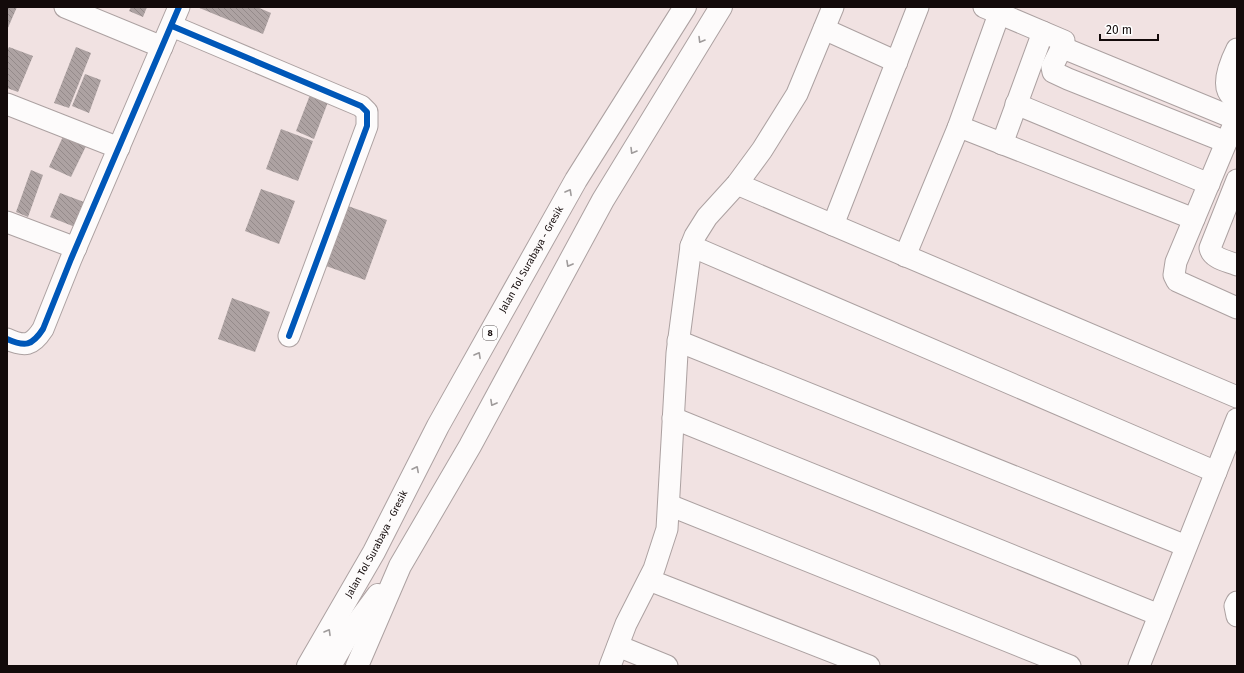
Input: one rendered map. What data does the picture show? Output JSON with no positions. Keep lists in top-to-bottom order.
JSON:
{
  "streets": {
    "highway": ["Jalan Tol Surabaya - Gresik", "8"]
  },
  "scale_bar": "20 m"
}
